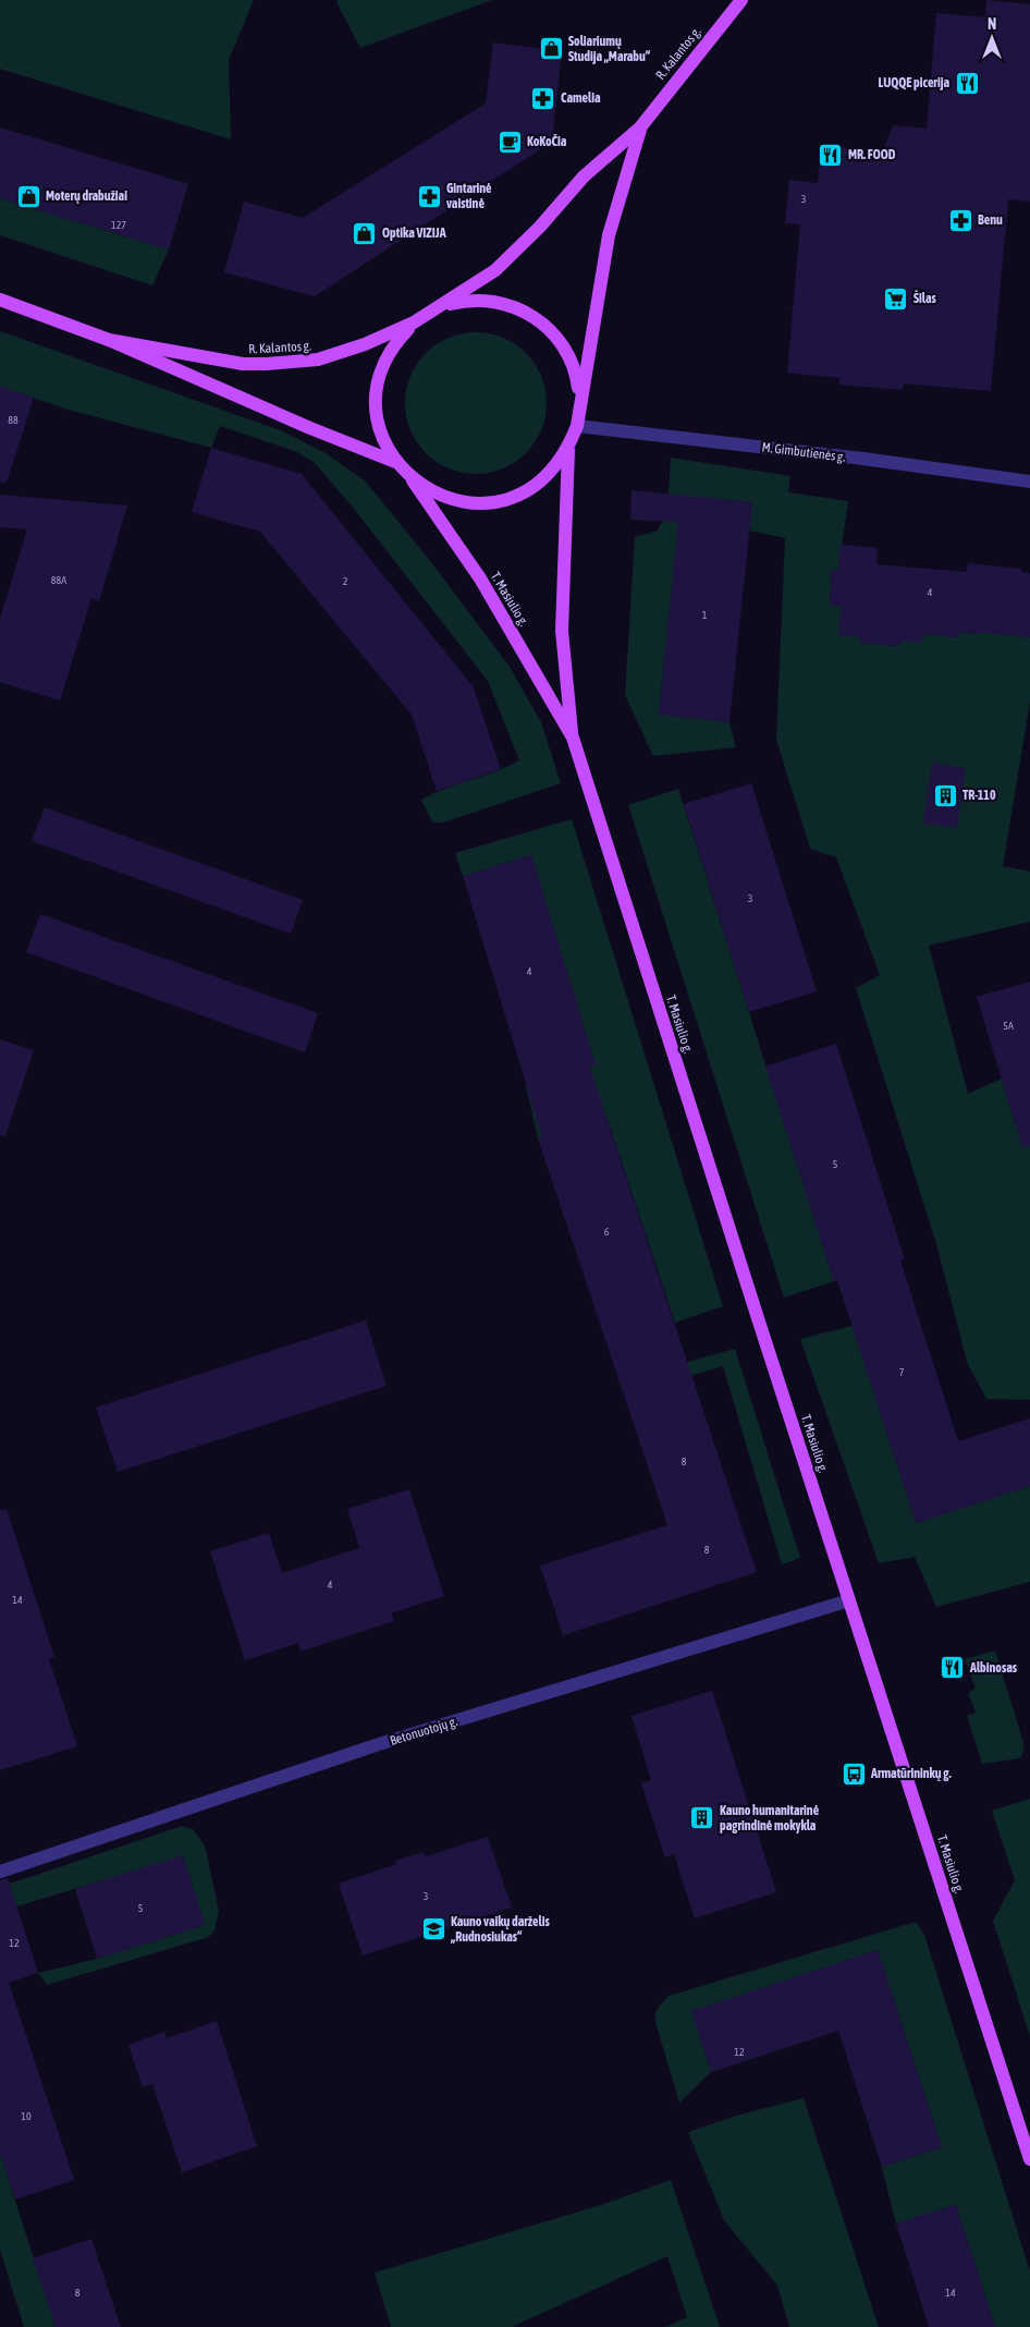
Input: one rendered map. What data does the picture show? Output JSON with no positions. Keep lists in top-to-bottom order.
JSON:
{
  "streets": {
    "main road": ["R. Kalantos g.", "T. Masiulio g."],
    "street": ["M. Gimbutienės g.", "Betonuotojų g."]
  },
  "crossings": [
    ["R. Kalantos g.", "M. Gimbutienės g."],
    ["R. Kalantos g.", "T. Masiulio g."],
    ["T. Masiulio g.", "Betonuotojų g."]
  ],
  "places": {
    "shop": ["Soliariumų Studija „Marabu“", "Moterų drabužiai", "Optika VIZIJA"],
    "restaurant": ["LUQQE picerija", "MR. FOOD", "Albinosas"],
    "pharmacy": ["Camelia", "Gintarinė vaistinė", "Benu"],
    "cafe": ["KoKoČia"],
    "supermarket": ["Šilas"],
    "building": ["TR-110", "Kauno humanitarinė pagrindinė mokykla"],
    "bus stop": ["Armatūrininkų g."],
    "school or university": ["Kauno vaikų darželis „Rudnosiukas“"]
  },
  "house_numbers": [
    "3",
    "127",
    "88",
    "88A",
    "2",
    "4",
    "1",
    "3",
    "4",
    "5A",
    "5",
    "6",
    "7",
    "8",
    "8",
    "4",
    "14",
    "3",
    "5",
    "12",
    "12",
    "10",
    "8",
    "14"
  ],
  "north": "top"
}
